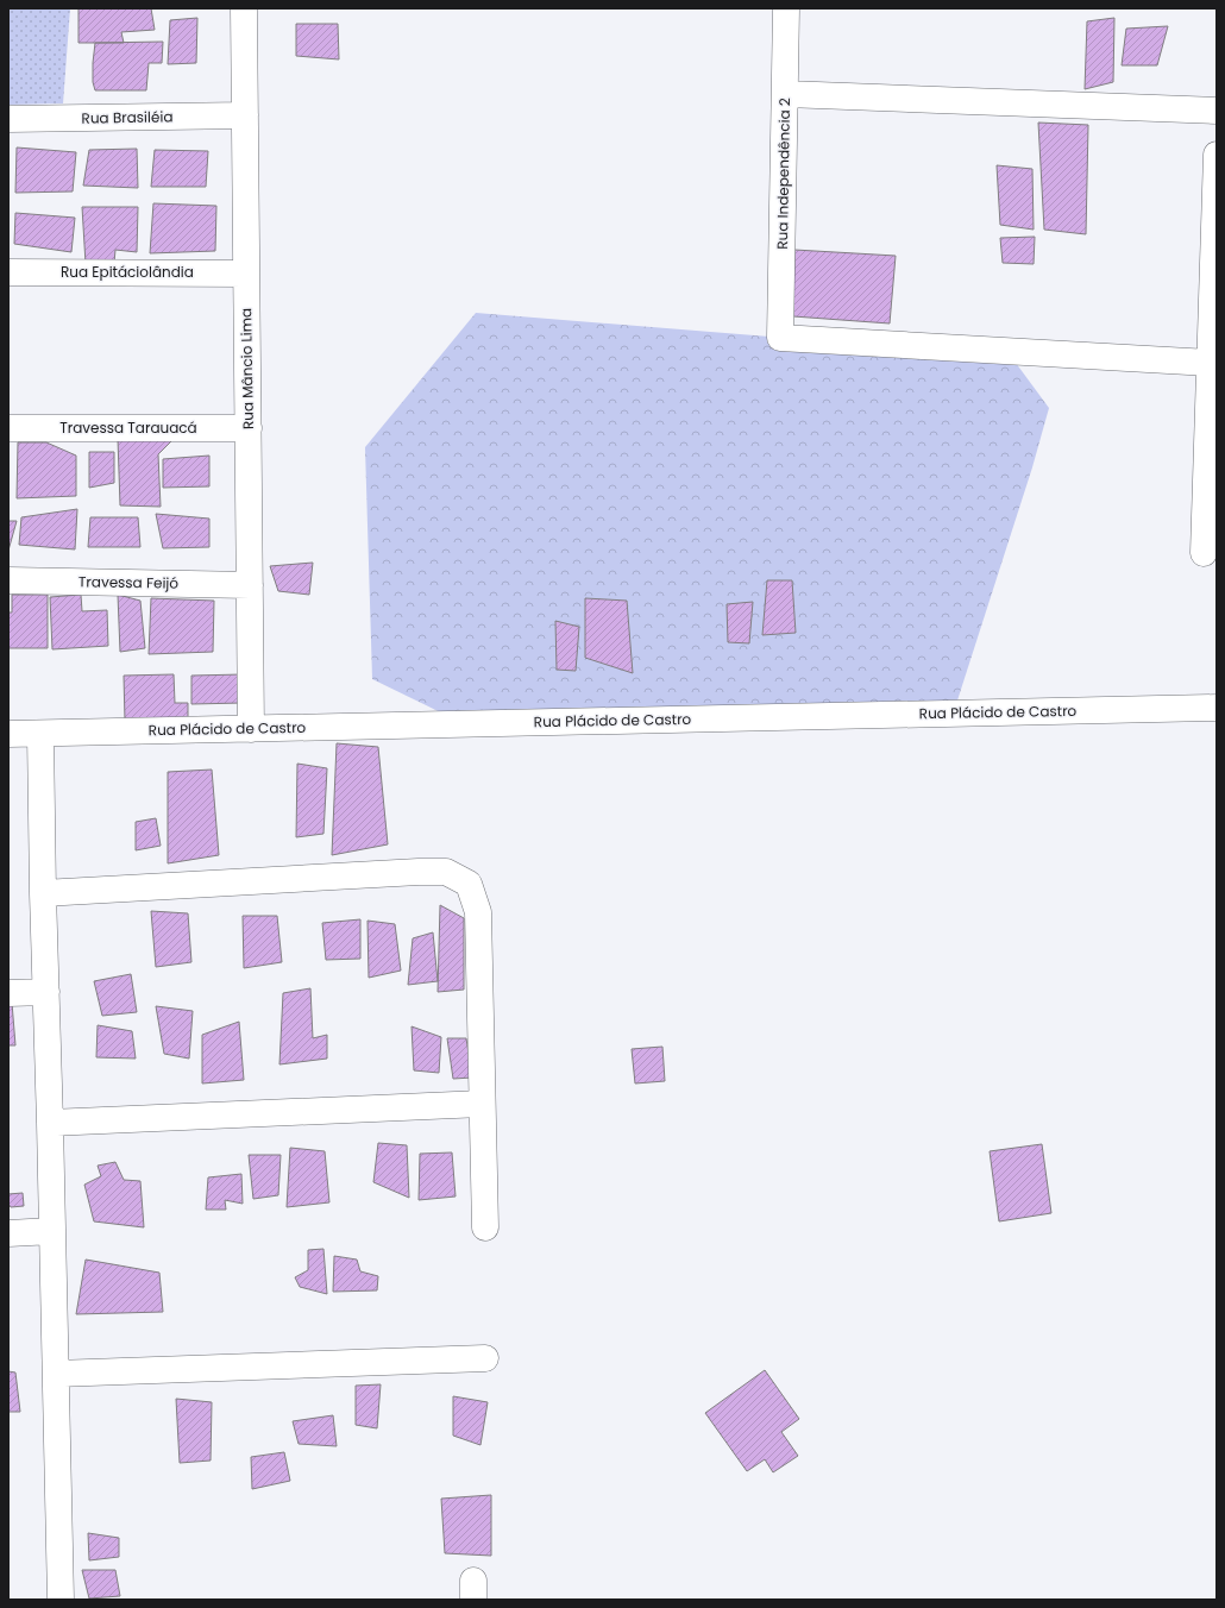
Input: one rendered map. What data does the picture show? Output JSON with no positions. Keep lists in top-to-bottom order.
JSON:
{
  "streets": {
    "street": [
      "Rua Brasiléia",
      "Rua Independência 2",
      "Rua Epitáciolândia",
      "Rua Mâncio Lima",
      "Travessa Tarauacá",
      "Travessa Feijó",
      "Rua Plácido de Castro"
    ]
  },
  "crossings": [
    ["Rua Brasiléia", "Rua Mâncio Lima"],
    ["Rua Epitáciolândia", "Rua Mâncio Lima"],
    ["Rua Mâncio Lima", "Travessa Tarauacá"],
    ["Rua Mâncio Lima", "Travessa Feijó"],
    ["Rua Mâncio Lima", "Rua Plácido de Castro"]
  ]
}
